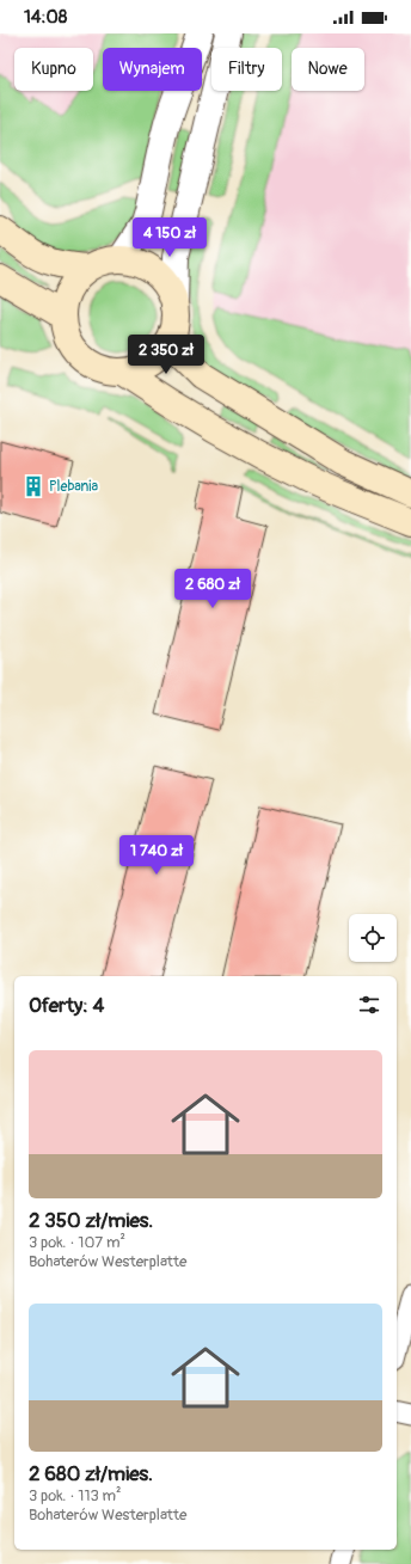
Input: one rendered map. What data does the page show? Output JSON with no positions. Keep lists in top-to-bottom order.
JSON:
{
  "places": {
    "building": ["Plebania"]
  },
  "page": {
    "status": "14:08",
    "chip": [
      "Kupno",
      "Wynajem",
      "Filtry",
      "Nowe"
    ],
    "price": [
      "4 150 zł",
      "2 350 zł",
      "2 680 zł",
      "1 740 zł"
    ],
    "heading": "Oferty: 4",
    "list": [
      {
        "name": "2 350 zł/mies.",
        "note": "3 pok. · 107 m² · Bohaterów Westerplatte"
      },
      {
        "name": "2 680 zł/mies.",
        "note": "3 pok. · 113 m² · Bohaterów Westerplatte"
      }
    ]
  }
}
